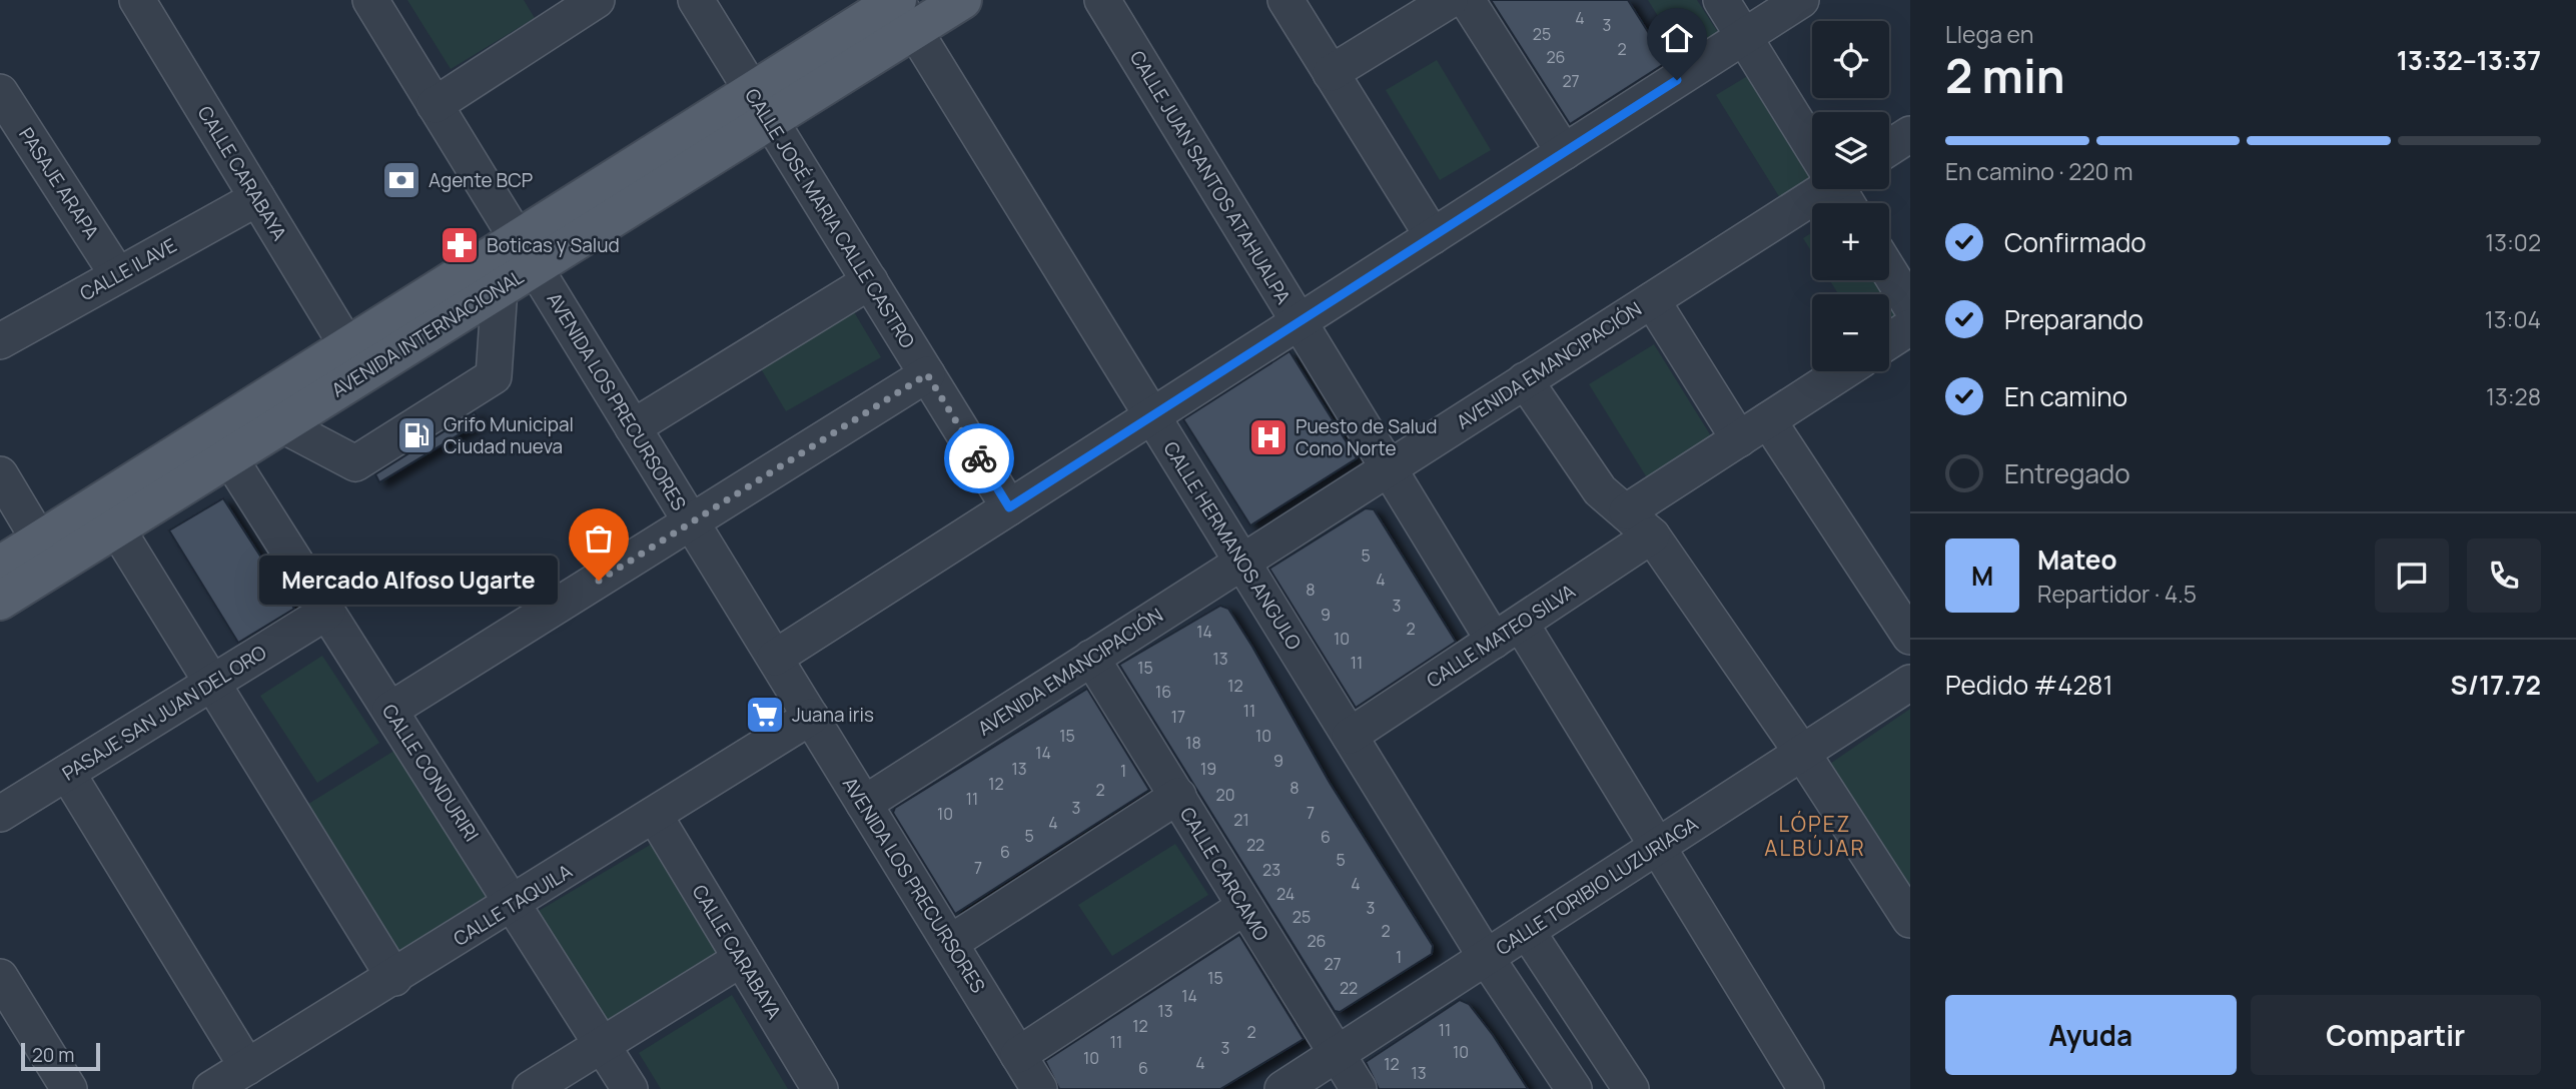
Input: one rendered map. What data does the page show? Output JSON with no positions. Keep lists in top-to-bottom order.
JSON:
{
  "streets": {
    "main road": ["AVENIDA INTERNACIONAL"],
    "street": [
      "CALLE CARABAYA",
      "CALLE JUAN SANTOS ATAHUALPA",
      "PASAJE ARAPA",
      "CALLE JOSÉ MARIA CALLE CASTRO",
      "CALLE ILAVE",
      "AVENIDA EMANCIPACIÓN",
      "AVENIDA LOS PRECURSORES",
      "CALLE HERMANOS ANGULO",
      "CALLE MATEO SILVA",
      "PASAJE SAN JUAN DEL ORO",
      "CALLE CONDURIRI",
      "CALLE CARCAMO",
      "CALLE TORIBIO LUZURIAGA",
      "CALLE TAQUILA"
    ]
  },
  "crossings": [
    ["CALLE CARABAYA", "CALLE ILAVE"],
    ["CALLE CARABAYA", "AVENIDA INTERNACIONAL"],
    ["CALLE CARABAYA", "CALLE TAQUILA"],
    ["CALLE JUAN SANTOS ATAHUALPA", "AVENIDA EMANCIPACIÓN"],
    ["CALLE JUAN SANTOS ATAHUALPA", "CALLE MATEO SILVA"],
    ["CALLE JUAN SANTOS ATAHUALPA", "CALLE TORIBIO LUZURIAGA"],
    ["PASAJE ARAPA", "CALLE ILAVE"],
    ["CALLE JOSÉ MARIA CALLE CASTRO", "AVENIDA INTERNACIONAL"],
    ["AVENIDA INTERNACIONAL", "AVENIDA LOS PRECURSORES"],
    ["AVENIDA INTERNACIONAL", "CALLE HERMANOS ANGULO"],
    ["AVENIDA INTERNACIONAL", "CALLE CONDURIRI"],
    ["AVENIDA EMANCIPACIÓN", "AVENIDA LOS PRECURSORES"],
    ["AVENIDA EMANCIPACIÓN", "CALLE HERMANOS ANGULO"],
    ["AVENIDA EMANCIPACIÓN", "CALLE CARCAMO"],
    ["AVENIDA LOS PRECURSORES", "CALLE TAQUILA"],
    ["CALLE HERMANOS ANGULO", "CALLE MATEO SILVA"],
    ["CALLE HERMANOS ANGULO", "CALLE TORIBIO LUZURIAGA"],
    ["PASAJE SAN JUAN DEL ORO", "CALLE CONDURIRI"],
    ["CALLE CONDURIRI", "CALLE TAQUILA"],
    ["CALLE CARCAMO", "CALLE TORIBIO LUZURIAGA"]
  ],
  "districts": ["LÓPEZ ALBÚJAR"],
  "places": {
    "bank": ["Agente BCP"],
    "pharmacy": ["Boticas y Salud"],
    "fuel station": ["Grifo Municipal Ciudad nueva"],
    "hospital": ["Puesto de Salud Cono Norte"],
    "other": ["Mercado Alfoso Ugarte"],
    "supermarket": ["Juana iris"]
  },
  "house_numbers": [
    "4",
    "3",
    "25",
    "2",
    "26",
    "27",
    "5",
    "4",
    "8",
    "3",
    "9",
    "2",
    "14",
    "10",
    "13",
    "11",
    "15",
    "12",
    "16",
    "11",
    "17",
    "15",
    "10",
    "18",
    "14",
    "9",
    "13",
    "19",
    "1",
    "12",
    "8",
    "2",
    "20",
    "11",
    "3",
    "7",
    "10",
    "21",
    "4",
    "5",
    "6",
    "22",
    "6",
    "5",
    "7",
    "23",
    "4",
    "24",
    "3",
    "25",
    "2",
    "26",
    "1",
    "27",
    "15",
    "22",
    "14",
    "13",
    "12",
    "11",
    "2",
    "11",
    "3",
    "10",
    "10",
    "4",
    "12",
    "6",
    "13"
  ],
  "scale_bar": "20 m",
  "page": {
    "heading": ["2 min", "Llega en", "13:32–13:37"],
    "panel": [
      "Mateo",
      "Repartidor · 4.5",
      "Pedido #4281",
      "S/17.72"
    ],
    "map_buttons": ["+", "−"],
    "bar": "En camino · 220 m",
    "list": [
      ["Confirmado", "13:02"],
      ["Preparando", "13:04"],
      ["En camino", "13:28"],
      "Entregado"
    ],
    "round": "M",
    "bubble": "Mercado Alfoso Ugarte",
    "buttons": ["Ayuda", "Compartir"],
    "scale": "20 m"
  }
}
